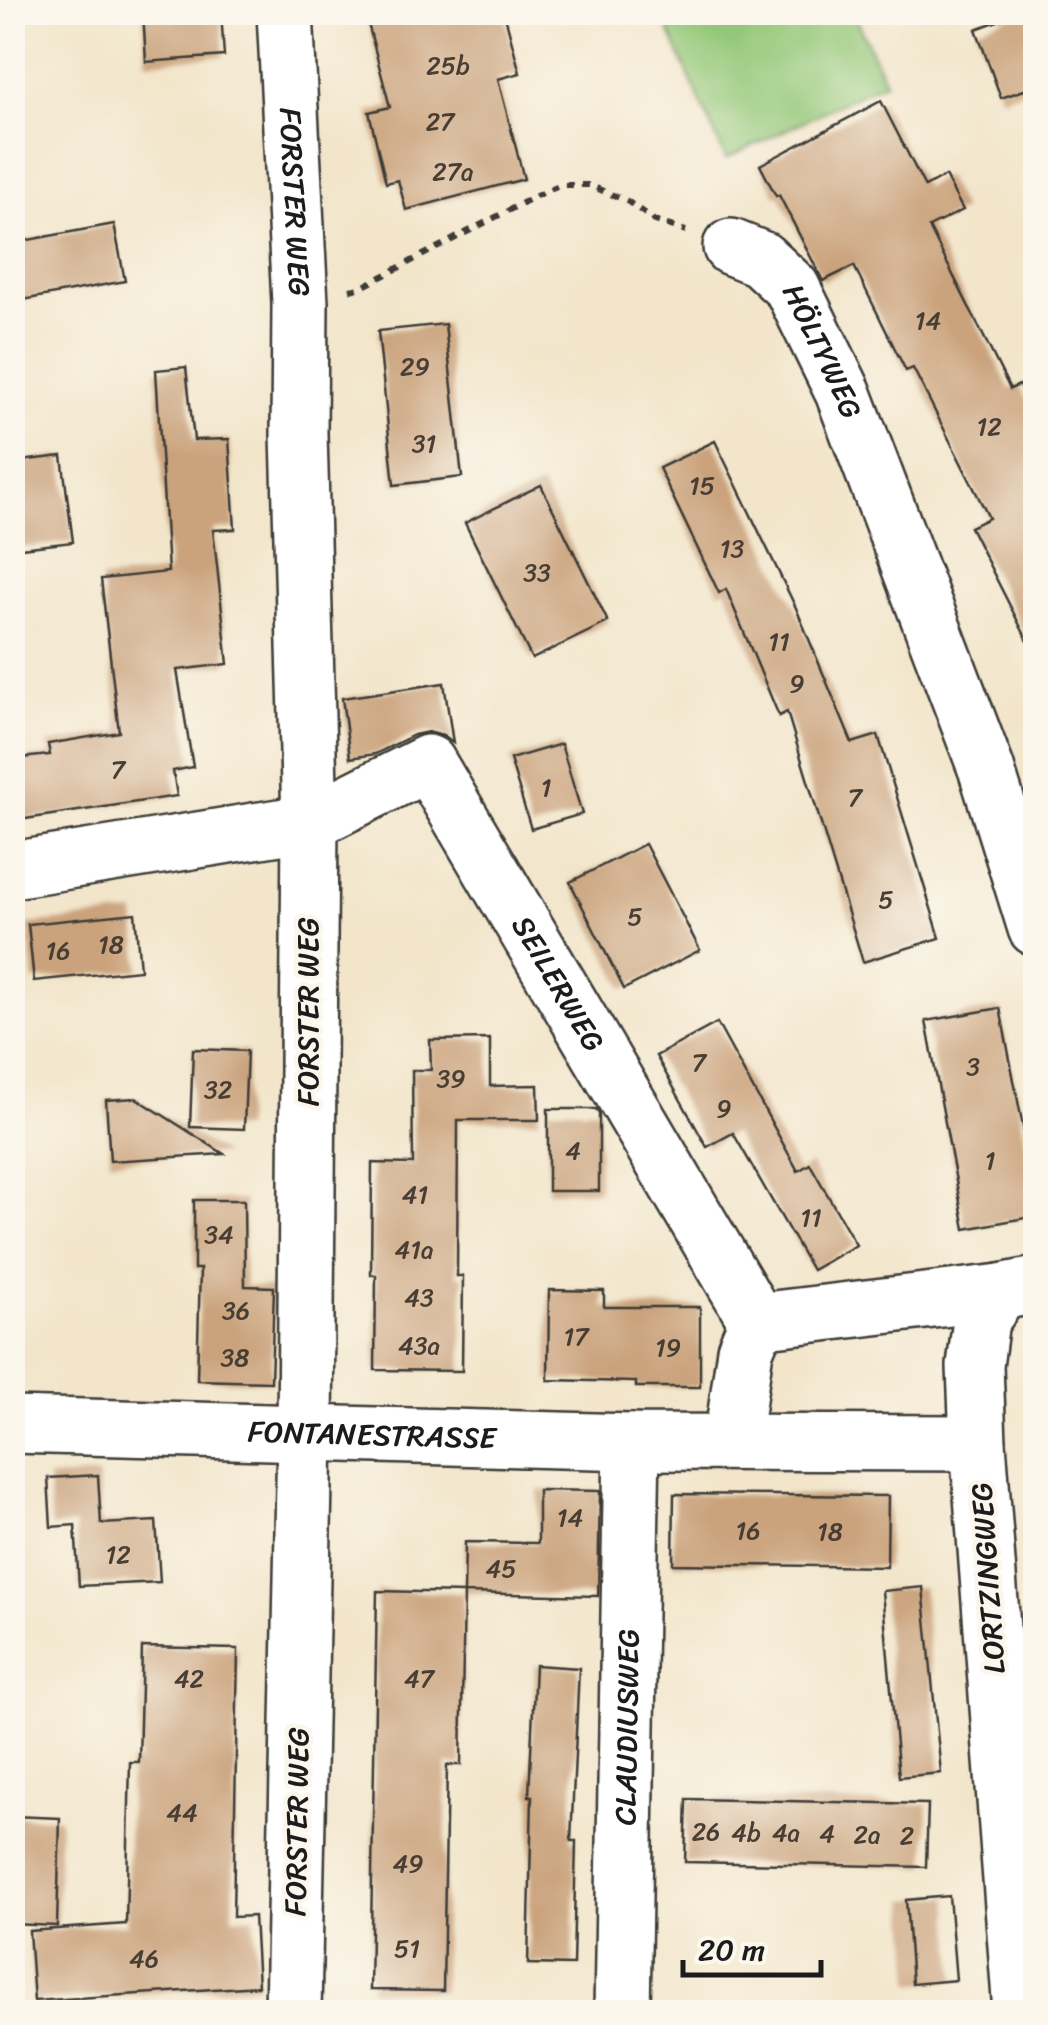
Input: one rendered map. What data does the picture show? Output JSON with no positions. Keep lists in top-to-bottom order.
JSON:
{
  "streets": {
    "street": [
      "FORSTER WEG",
      "HÖLTYWEG",
      "SEILERWEG",
      "FONTANESTRASSE",
      "LORTZINGWEG",
      "CLAUDIUSWEG"
    ]
  },
  "crossings": [
    ["FORSTER WEG", "SEILERWEG"],
    ["FORSTER WEG", "FONTANESTRASSE"],
    ["FONTANESTRASSE", "LORTZINGWEG"],
    ["FONTANESTRASSE", "CLAUDIUSWEG"]
  ],
  "house_numbers": [
    "25b",
    "27",
    "27a",
    "14",
    "29",
    "12",
    "31",
    "15",
    "13",
    "33",
    "11",
    "9",
    "7",
    "1",
    "7",
    "5",
    "5",
    "18",
    "16",
    "7",
    "3",
    "39",
    "32",
    "9",
    "4",
    "1",
    "41",
    "11",
    "34",
    "41a",
    "43",
    "36",
    "17",
    "43a",
    "19",
    "38",
    "14",
    "16",
    "18",
    "12",
    "45",
    "42",
    "47",
    "44",
    "26",
    "4b",
    "4a",
    "4",
    "2a",
    "2",
    "49",
    "51",
    "46"
  ],
  "scale_bar": "20 m"
}
